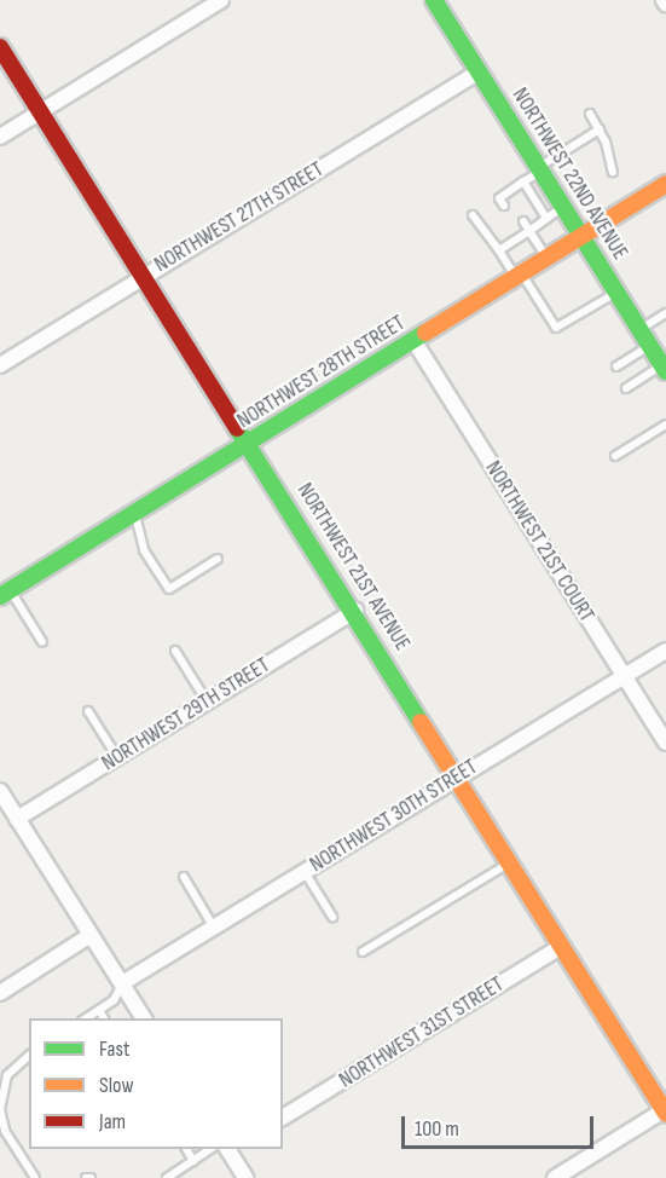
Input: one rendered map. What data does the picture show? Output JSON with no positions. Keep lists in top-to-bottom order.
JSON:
{
  "streets": {
    "street": [
      "NORTHWEST 22ND AVENUE",
      "NORTHWEST 27TH STREET",
      "NORTHWEST 28TH STREET",
      "NORTHWEST 21ST COURT",
      "NORTHWEST 21ST AVENUE",
      "NORTHWEST 29TH STREET",
      "NORTHWEST 30TH STREET",
      "NORTHWEST 31ST STREET"
    ]
  },
  "crossings": [
    ["NORTHWEST 22ND AVENUE", "NORTHWEST 27TH STREET"],
    ["NORTHWEST 22ND AVENUE", "NORTHWEST 28TH STREET"],
    ["NORTHWEST 27TH STREET", "NORTHWEST 21ST AVENUE"],
    ["NORTHWEST 28TH STREET", "NORTHWEST 21ST COURT"],
    ["NORTHWEST 28TH STREET", "NORTHWEST 21ST AVENUE"],
    ["NORTHWEST 21ST COURT", "NORTHWEST 30TH STREET"],
    ["NORTHWEST 21ST AVENUE", "NORTHWEST 29TH STREET"],
    ["NORTHWEST 21ST AVENUE", "NORTHWEST 30TH STREET"],
    ["NORTHWEST 21ST AVENUE", "NORTHWEST 31ST STREET"]
  ],
  "legend": ["Fast", "Slow", "Jam"],
  "scale_bar": "100 m"
}
